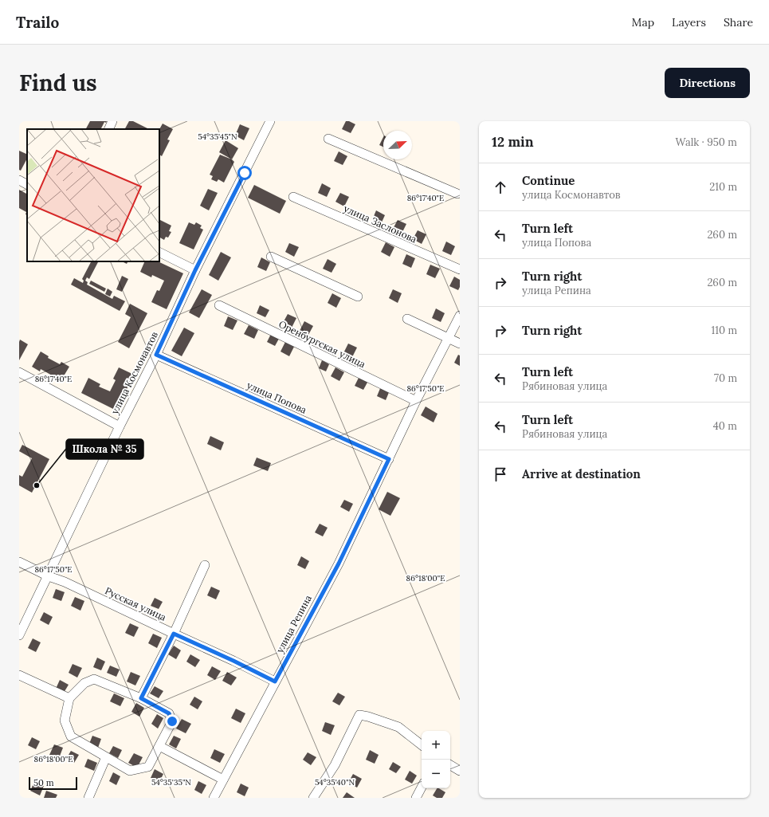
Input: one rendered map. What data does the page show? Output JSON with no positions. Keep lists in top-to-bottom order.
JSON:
{
  "streets": {
    "street": [
      "улица Заслонова",
      "Оренбургская улица",
      "улица Космонавтов",
      "улица Попова",
      "Русская улица",
      "улица Репина"
    ]
  },
  "crossings": [
    ["Оренбургская улица", "улица Репина"],
    ["улица Космонавтов", "улица Попова"],
    ["улица Космонавтов", "Русская улица"],
    ["улица Попова", "улица Репина"]
  ],
  "places": ["Школа № 35"],
  "scale_bar": "50 m",
  "north": "top right",
  "page": {
    "header": "Trailo",
    "nav": ["Map", "Layers", "Share"],
    "buttons": "Directions",
    "title": "Find us",
    "heading": ["12 min", "Walk · 950 m"],
    "list": [
      ["Continue", "улица Космонавтов", "210 m"],
      ["Turn left", "улица Попова", "260 m"],
      ["Turn right", "улица Репина", "260 m"],
      ["Turn right", "110 m"],
      ["Turn left", "Рябиновая улица", "70 m"],
      ["Turn left", "Рябиновая улица", "40 m"],
      "Arrive at destination"
    ],
    "map_buttons": ["+", "−"],
    "scale": "50 m"
  },
  "coordinates": [
    "54°35'45\"N",
    "86°17'40\"E",
    "86°17'50\"E",
    "86°18'00\"E",
    "54°35'35\"N",
    "54°35'40\"N"
  ]
}
